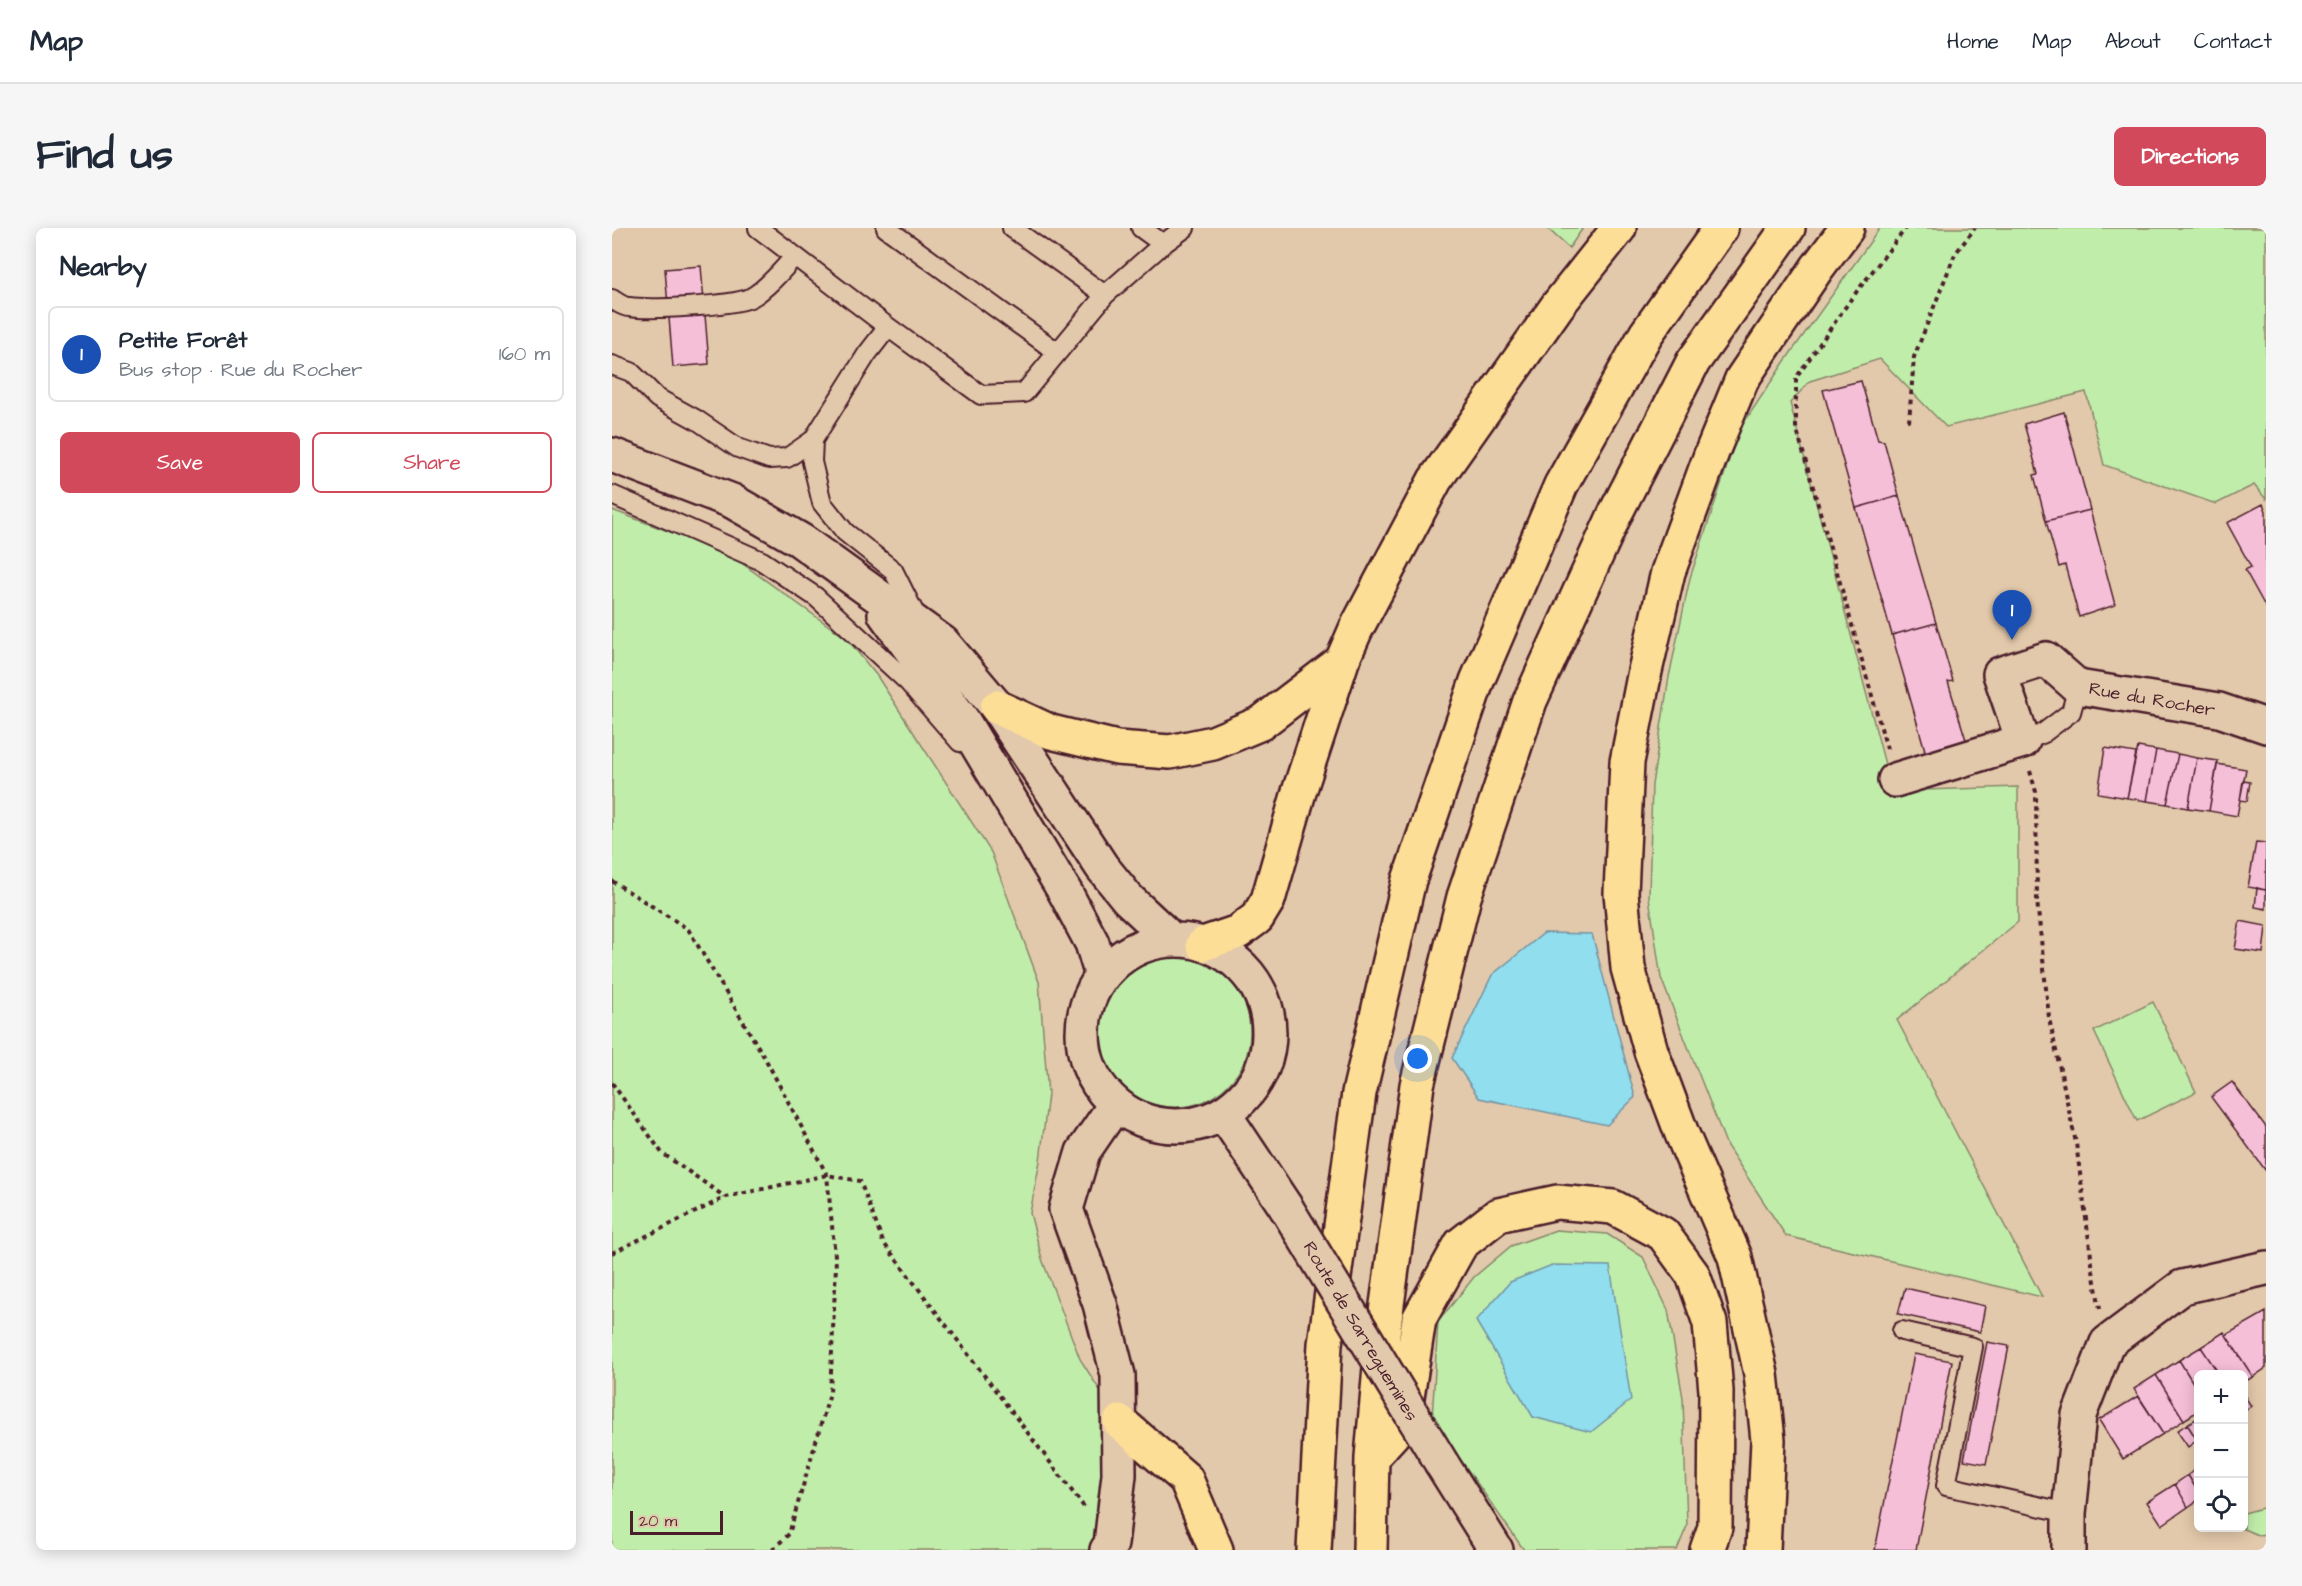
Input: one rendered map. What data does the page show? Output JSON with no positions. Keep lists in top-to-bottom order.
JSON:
{
  "streets": {
    "main road": ["Rue du Rocher", "Route de Sarreguemines"]
  },
  "scale_bar": "20 m",
  "page": {
    "header": "Map",
    "nav": [
      "Home",
      "Map",
      "About",
      "Contact"
    ],
    "title": "Find us",
    "buttons": [
      "Directions",
      ["Save", "Share"]
    ],
    "heading": "Nearby",
    "list": [
      {
        "mark": "1",
        "name": "Petite Forêt",
        "note": "Bus stop · Rue du Rocher",
        "value": "160 m"
      }
    ],
    "pins": "1",
    "map_buttons": ["+", "−"],
    "scale": "20 m"
  }
}
